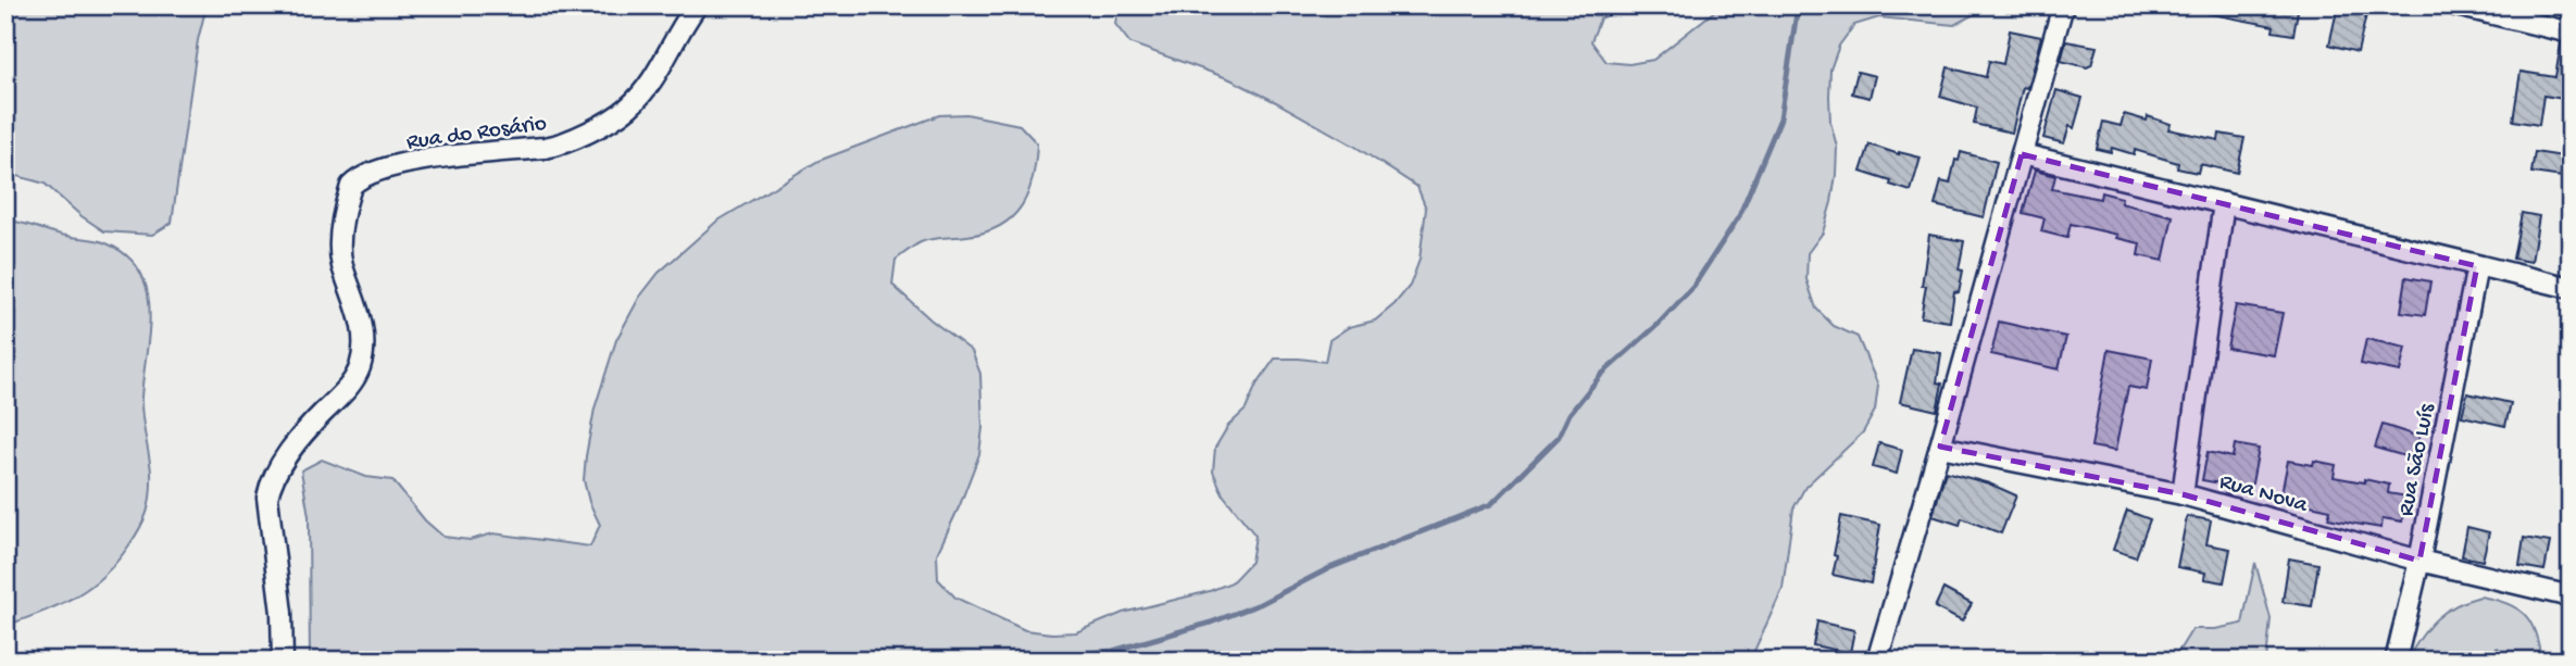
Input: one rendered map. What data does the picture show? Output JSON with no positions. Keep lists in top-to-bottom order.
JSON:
{
  "streets": {
    "street": ["Rua do Rosário", "Rua São Luís", "Rua Nova"]
  },
  "crossings": [
    ["Rua São Luís", "Rua Nova"]
  ]
}
